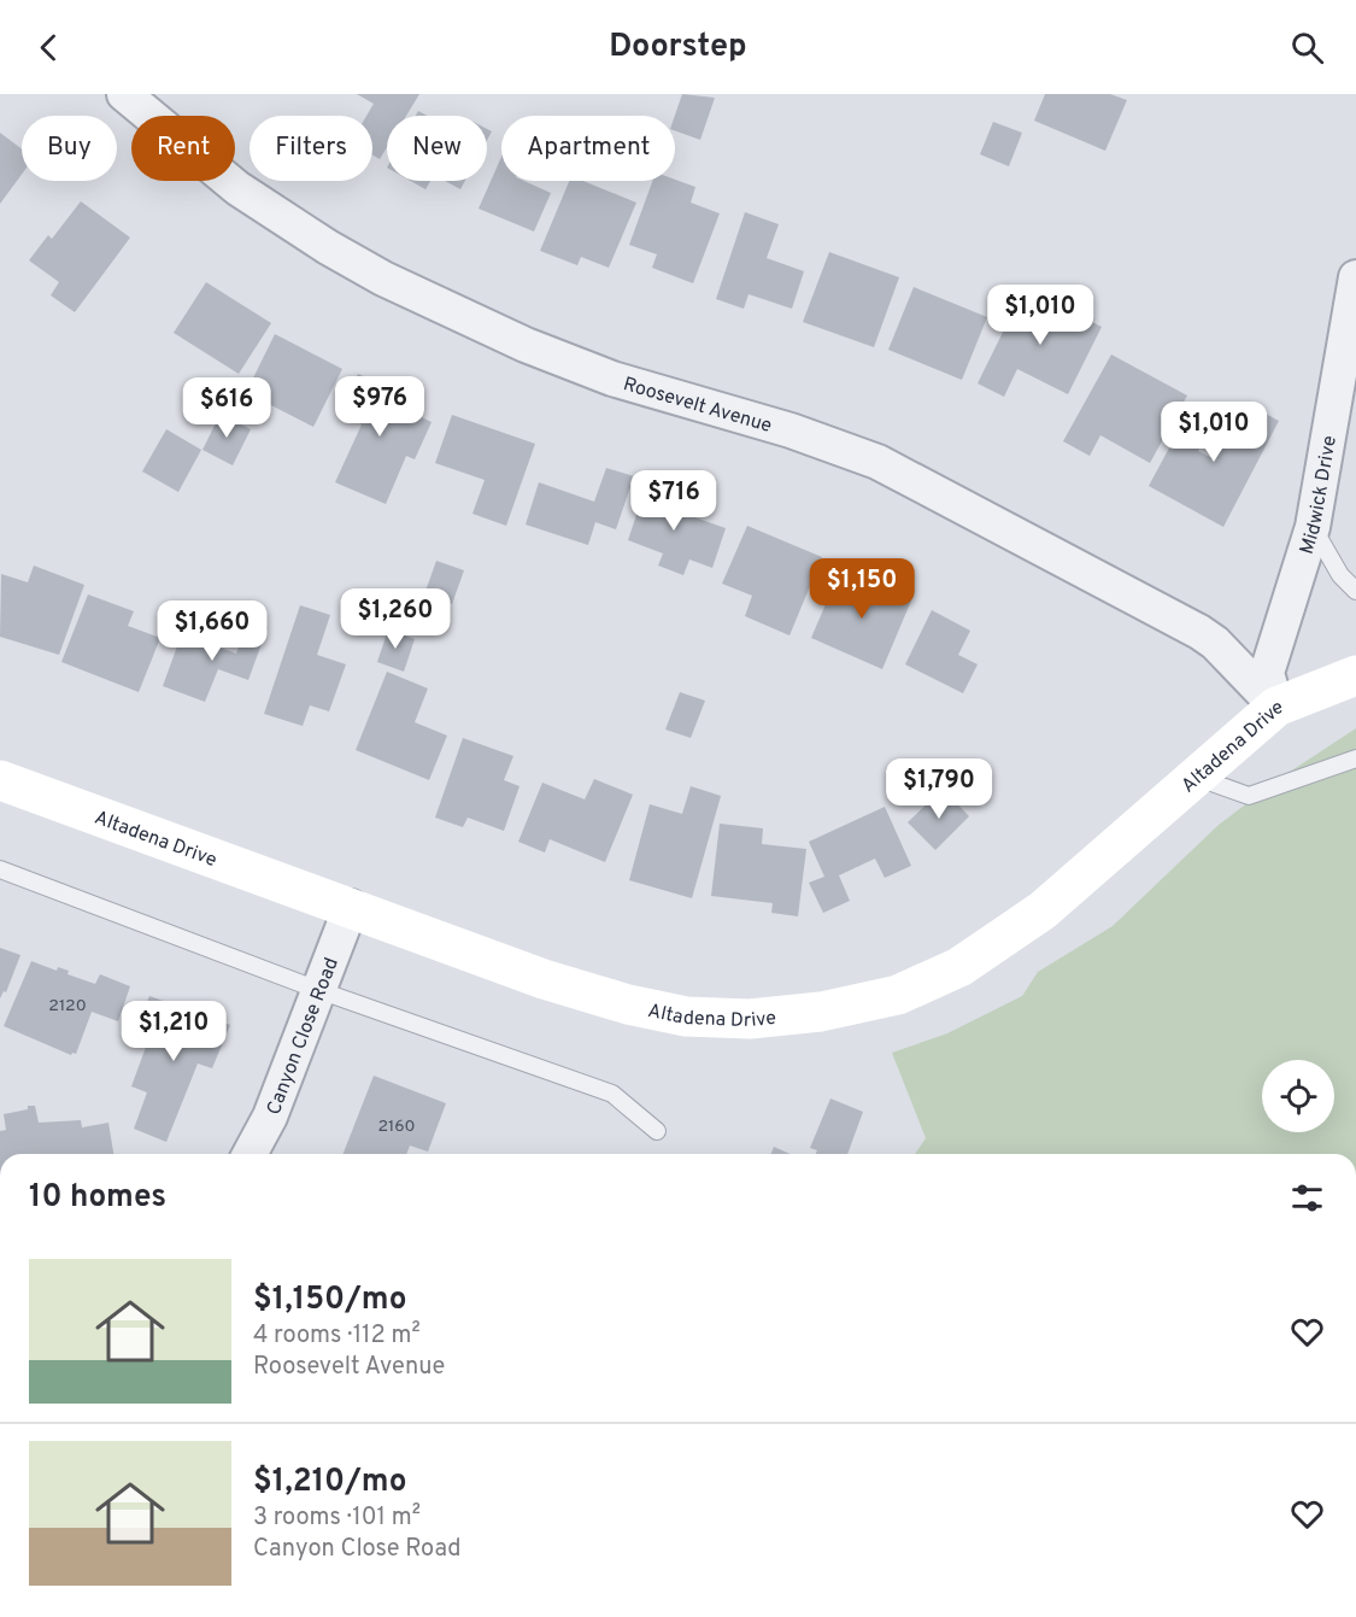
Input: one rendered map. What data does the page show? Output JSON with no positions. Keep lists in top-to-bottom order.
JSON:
{
  "streets": {
    "main road": ["Altadena Drive"],
    "street": ["Roosevelt Avenue", "Midwick Drive", "Canyon Close Road"]
  },
  "crossings": [
    ["Roosevelt Avenue", "Midwick Drive"],
    ["Roosevelt Avenue", "Altadena Drive"],
    ["Midwick Drive", "Altadena Drive"],
    ["Altadena Drive", "Canyon Close Road"]
  ],
  "house_numbers": ["2120", "2160"],
  "page": {
    "header": "Doorstep",
    "chip": [
      "Buy",
      "Rent",
      "Filters",
      "New",
      "Apartment"
    ],
    "price": [
      "$1,010",
      "$976",
      "$616",
      "$1,010",
      "$716",
      "$1,150",
      "$1,260",
      "$1,660",
      "$1,790",
      "$1,210"
    ],
    "heading": "10 homes",
    "list": [
      {
        "name": "$1,150/mo",
        "note": "4 rooms · 112 m² · Roosevelt Avenue"
      },
      {
        "name": "$1,210/mo",
        "note": "3 rooms · 101 m² · Canyon Close Road"
      }
    ]
  }
}
